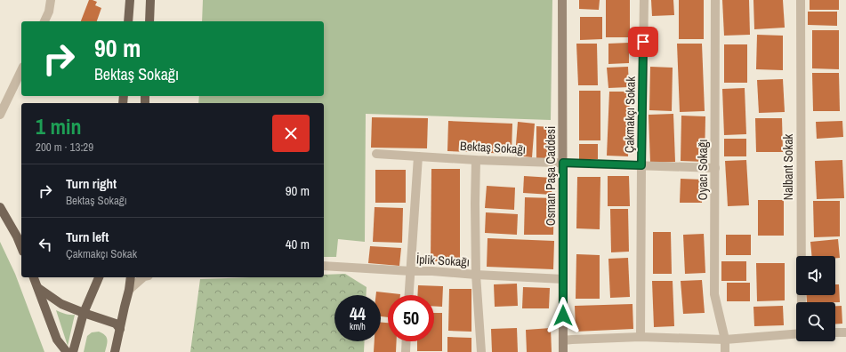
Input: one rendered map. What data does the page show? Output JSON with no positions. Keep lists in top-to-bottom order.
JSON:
{
  "streets": {
    "main road": ["Osman Paşa Caddesi"],
    "street": [
      "Çakmakçı Sokak",
      "Bektaş Sokağı",
      "Nalbant Sokak",
      "Oyacı Sokağı",
      "İplik Sokağı"
    ]
  },
  "crossings": [
    ["Çakmakçı Sokak", "Bektaş Sokağı"],
    ["Bektaş Sokağı", "Oyacı Sokağı"],
    ["Bektaş Sokağı", "Osman Paşa Caddesi"],
    ["Osman Paşa Caddesi", "İplik Sokağı"]
  ],
  "page": {
    "turn": ["90 m", "Bektaş Sokağı"],
    "heading": ["1 min", "200 m · 13:29"],
    "list": [
      {
        "name": "Turn right",
        "note": "Bektaş Sokağı",
        "value": "90 m"
      },
      {
        "name": "Turn left",
        "note": "Çakmakçı Sokak",
        "value": "40 m"
      }
    ],
    "speed": "44 km/h",
    "limit": "50"
  }
}
